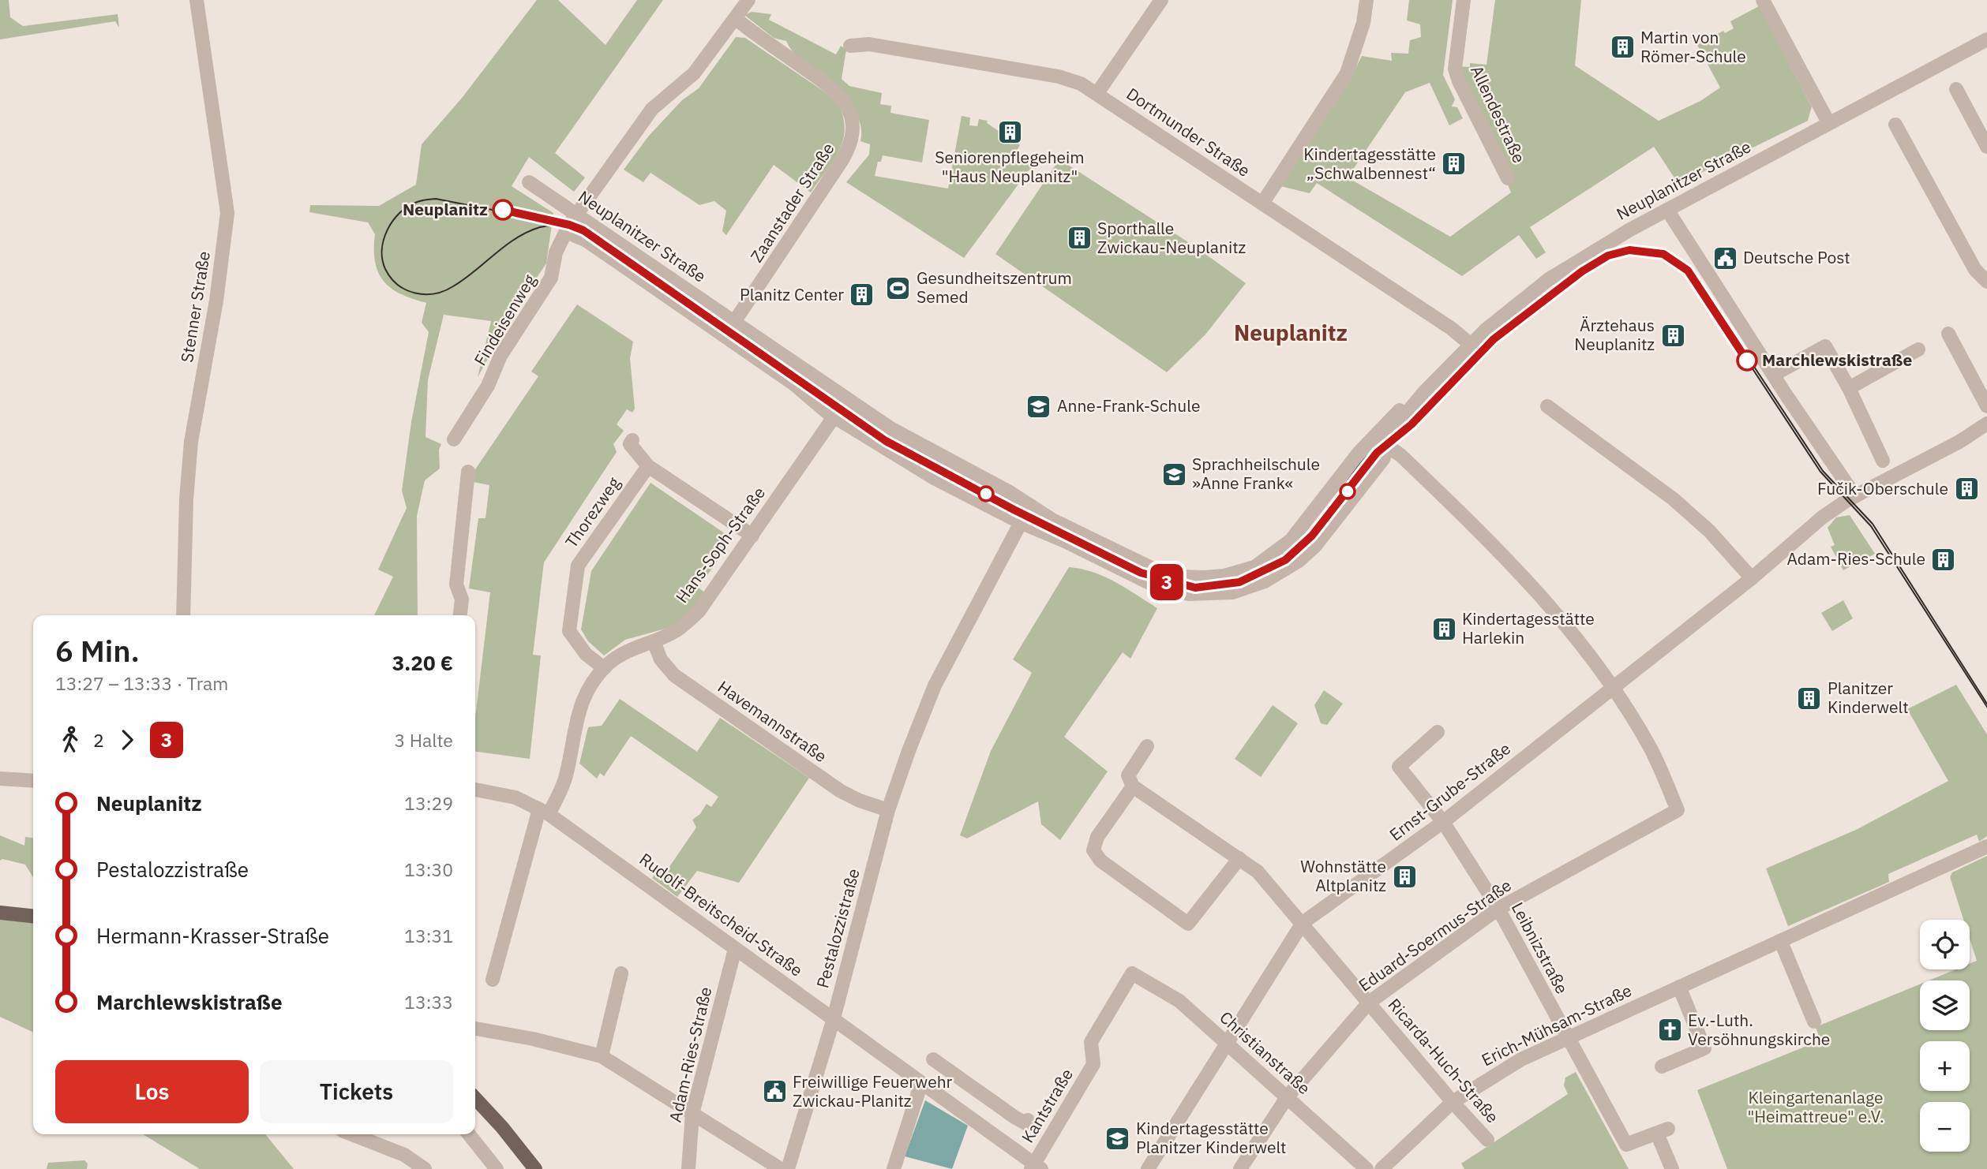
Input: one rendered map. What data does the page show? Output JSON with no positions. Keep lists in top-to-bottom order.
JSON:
{
  "streets": {
    "street": [
      "Allendestraße",
      "Dortmunder Straße",
      "Neuplanitzer Straße",
      "Zaanstader Straße",
      "Stenner Straße",
      "Findeisenweg",
      "Thorezweg",
      "Hans-Soph-Straße",
      "Havemannstraße",
      "Ernst-Grube-Straße",
      "Rudolf-Breitscheid-Straße",
      "Pestalozzistraße",
      "Eduard-Soermus-Straße",
      "Leibnizstraße",
      "Erich-Mühsam-Straße",
      "Christianstraße",
      "Adam-Ries-Straße",
      "Ricarda-Huch-Straße",
      "Kantstraße"
    ]
  },
  "crossings": [
    ["Dortmunder Straße", "Neuplanitzer Straße"],
    ["Neuplanitzer Straße", "Zaanstader Straße"],
    ["Neuplanitzer Straße", "Findeisenweg"],
    ["Neuplanitzer Straße", "Hans-Soph-Straße"],
    ["Neuplanitzer Straße", "Pestalozzistraße"],
    ["Thorezweg", "Hans-Soph-Straße"],
    ["Hans-Soph-Straße", "Havemannstraße"],
    ["Hans-Soph-Straße", "Rudolf-Breitscheid-Straße"],
    ["Havemannstraße", "Pestalozzistraße"],
    ["Ernst-Grube-Straße", "Eduard-Soermus-Straße"],
    ["Ernst-Grube-Straße", "Leibnizstraße"],
    ["Ernst-Grube-Straße", "Christianstraße"],
    ["Ernst-Grube-Straße", "Ricarda-Huch-Straße"],
    ["Rudolf-Breitscheid-Straße", "Pestalozzistraße"],
    ["Rudolf-Breitscheid-Straße", "Adam-Ries-Straße"],
    ["Rudolf-Breitscheid-Straße", "Kantstraße"],
    ["Eduard-Soermus-Straße", "Leibnizstraße"],
    ["Eduard-Soermus-Straße", "Christianstraße"],
    ["Eduard-Soermus-Straße", "Ricarda-Huch-Straße"],
    ["Leibnizstraße", "Erich-Mühsam-Straße"],
    ["Erich-Mühsam-Straße", "Ricarda-Huch-Straße"],
    ["Christianstraße", "Kantstraße"]
  ],
  "districts": ["Neuplanitz"],
  "parks": ["Kleingartenanlage \"Heimattreue\" e.V."],
  "places": {
    "building": [
      "Martin von Römer-Schule",
      "Seniorenpflegeheim \"Haus Neuplanitz\"",
      "Kindertagesstätte „Schwalbennest“",
      "Sporthalle Zwickau-Neuplanitz",
      "Planitz Center",
      "Ärztehaus Neuplanitz",
      "Fučik-Oberschule",
      "Adam-Ries-Schule",
      "Kindertagesstätte Harlekin",
      "Planitzer Kinderwelt",
      "Wohnstätte Altplanitz"
    ],
    "other": ["Neuplanitz", "Marchlewskistraße"],
    "public building": ["Deutsche Post", "Freiwillige Feuerwehr Zwickau-Planitz"],
    "sports": ["Gesundheitszentrum Semed"],
    "school or university": ["Anne-Frank-Schule", "Sprachheilschule »Anne Frank«", "Kindertagesstätte Planitzer Kinderwelt"],
    "church": ["Ev.-Luth. Versöhnungskirche"]
  },
  "lines": ["tram line 3"],
  "page": {
    "on_map": "3",
    "heading": ["6 Min.", "13:27 – 13:33 · Tram", "3.20 €"],
    "legs": ["2", "3", "3 Halte"],
    "list": [
      {
        "name": "Neuplanitz",
        "value": "13:29"
      },
      {
        "name": "Pestalozzistraße",
        "value": "13:30"
      },
      {
        "name": "Hermann-Krasser-Straße",
        "value": "13:31"
      },
      {
        "name": "Marchlewskistraße",
        "value": "13:33"
      }
    ],
    "map_buttons": ["+", "−"],
    "buttons": ["Los", "Tickets"]
  }
}
